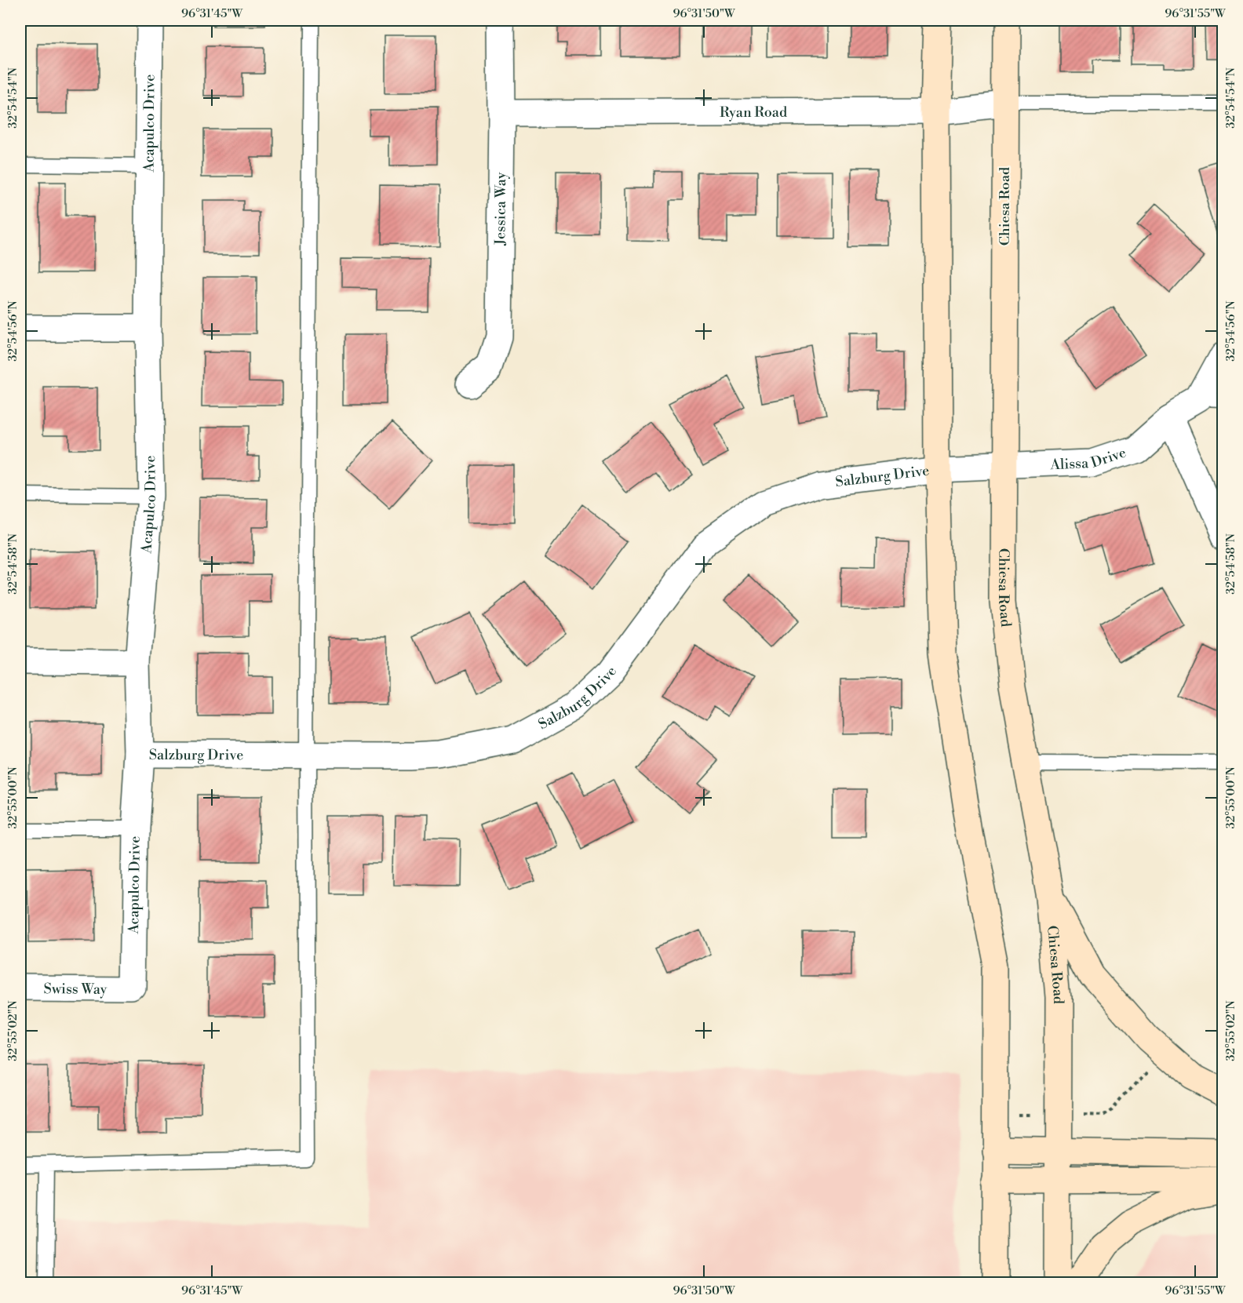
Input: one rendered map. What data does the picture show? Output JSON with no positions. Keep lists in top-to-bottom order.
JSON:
{
  "streets": {
    "main road": ["Chiesa Road"],
    "street": [
      "Ryan Road",
      "Acapulco Drive",
      "Jessica Way",
      "Alissa Drive",
      "Salzburg Drive",
      "Swiss Way"
    ]
  },
  "crossings": [
    ["Ryan Road", "Chiesa Road"],
    ["Ryan Road", "Jessica Way"],
    ["Acapulco Drive", "Salzburg Drive"],
    ["Acapulco Drive", "Swiss Way"],
    ["Chiesa Road", "Alissa Drive"],
    ["Alissa Drive", "Salzburg Drive"]
  ],
  "coordinates": [
    "96°31'45\"W",
    "96°31'50\"W",
    "96°31'55\"W",
    "32°54'54\"N",
    "32°54'56\"N",
    "32°54'58\"N",
    "32°55'00\"N",
    "32°55'02\"N"
  ]
}
